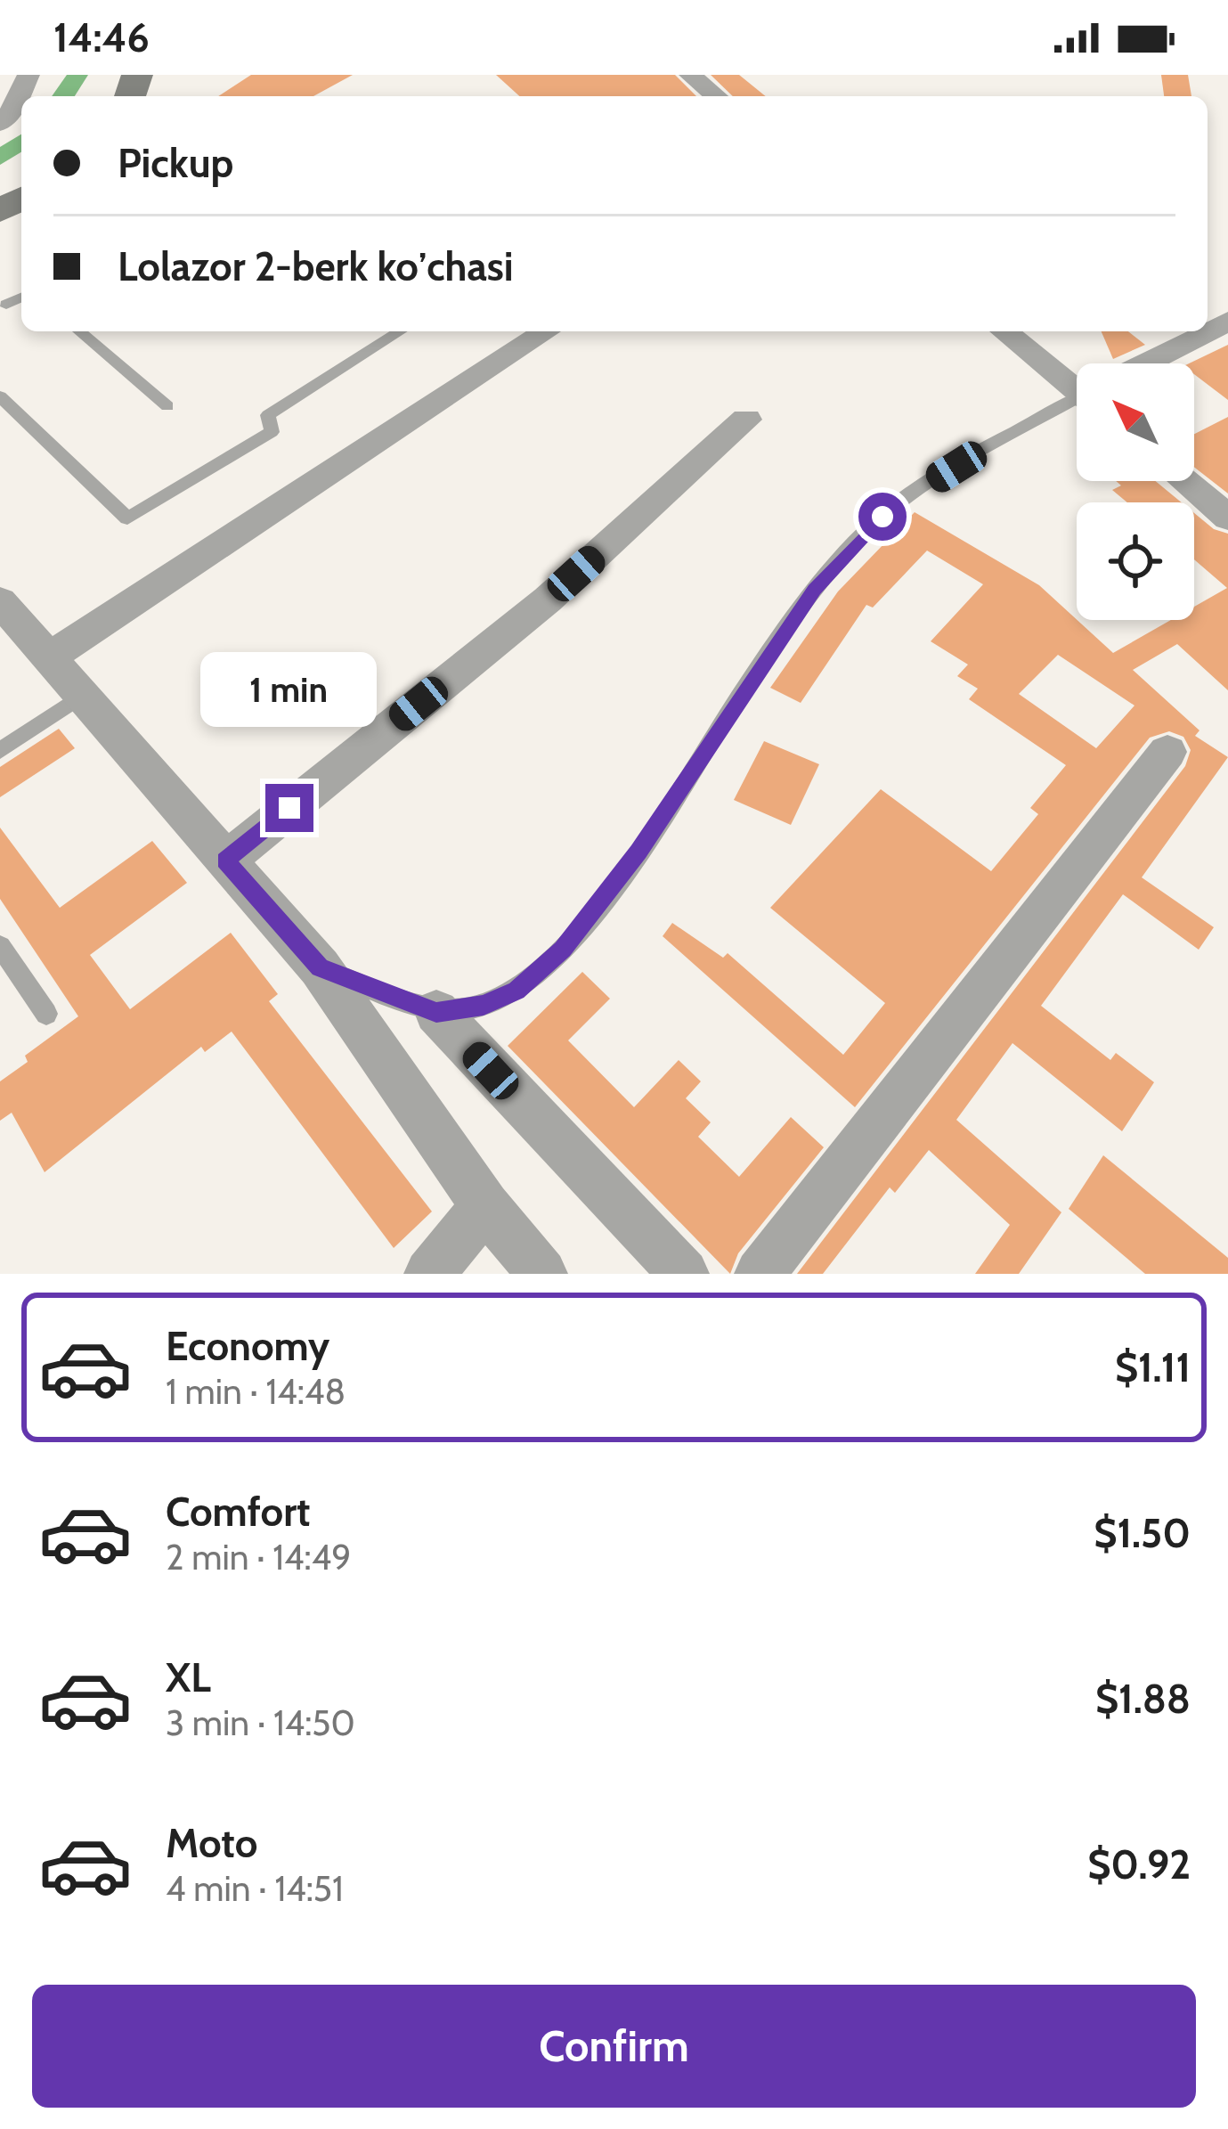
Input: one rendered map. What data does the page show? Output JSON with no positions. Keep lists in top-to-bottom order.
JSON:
{
  "north": "top left",
  "page": {
    "status": "14:46",
    "banner": ["Pickup", "Lolazor 2-berk koʼchasi"],
    "bubble": "1 min",
    "list": [
      {
        "name": "Economy",
        "note": "1 min · 14:48",
        "value": "$1.11"
      },
      {
        "name": "Comfort",
        "note": "2 min · 14:49",
        "value": "$1.50"
      },
      {
        "name": "XL",
        "note": "3 min · 14:50",
        "value": "$1.88"
      },
      {
        "name": "Moto",
        "note": "4 min · 14:51",
        "value": "$0.92"
      }
    ],
    "buttons": "Confirm"
  }
}
